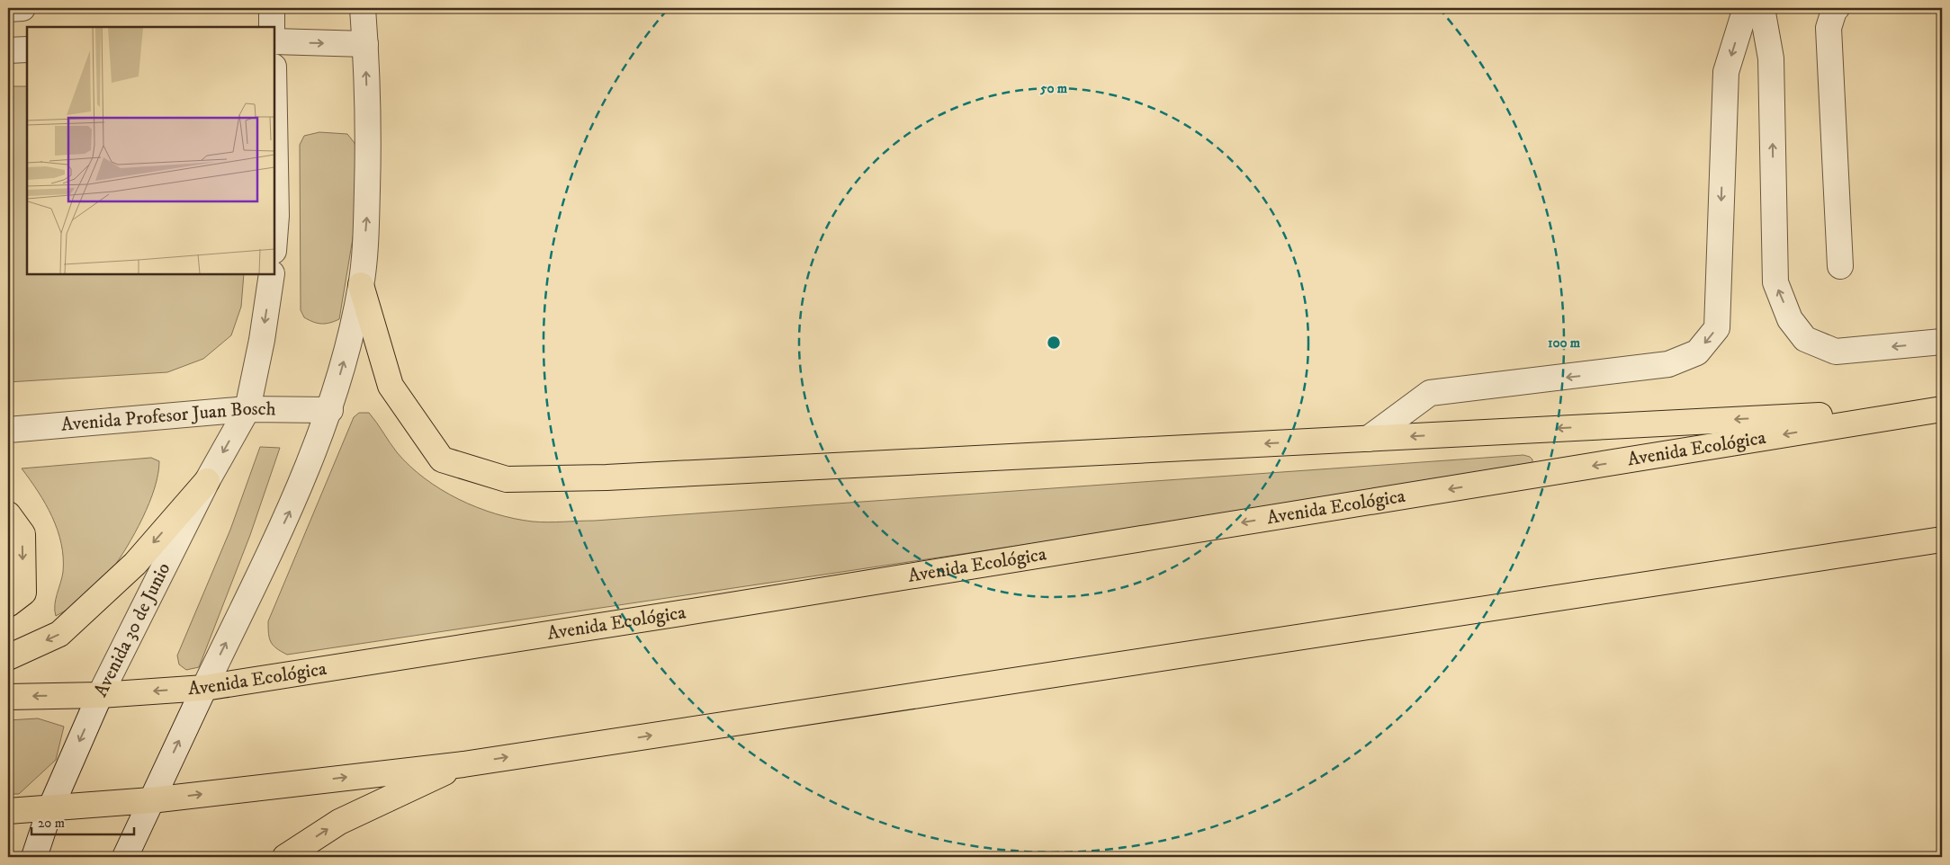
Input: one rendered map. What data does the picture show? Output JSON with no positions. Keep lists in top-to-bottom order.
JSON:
{
  "streets": {
    "main road": ["Avenida Ecológica"],
    "street": ["Avenida Profesor Juan Bosch", "Avenida 30 de Junio"]
  },
  "crossings": [
    ["Avenida Profesor Juan Bosch", "Avenida 30 de Junio"],
    ["Avenida Ecológica", "Avenida 30 de Junio"]
  ],
  "scale_bar": "20 m",
  "rings": ["50 m", "100 m"]
}
